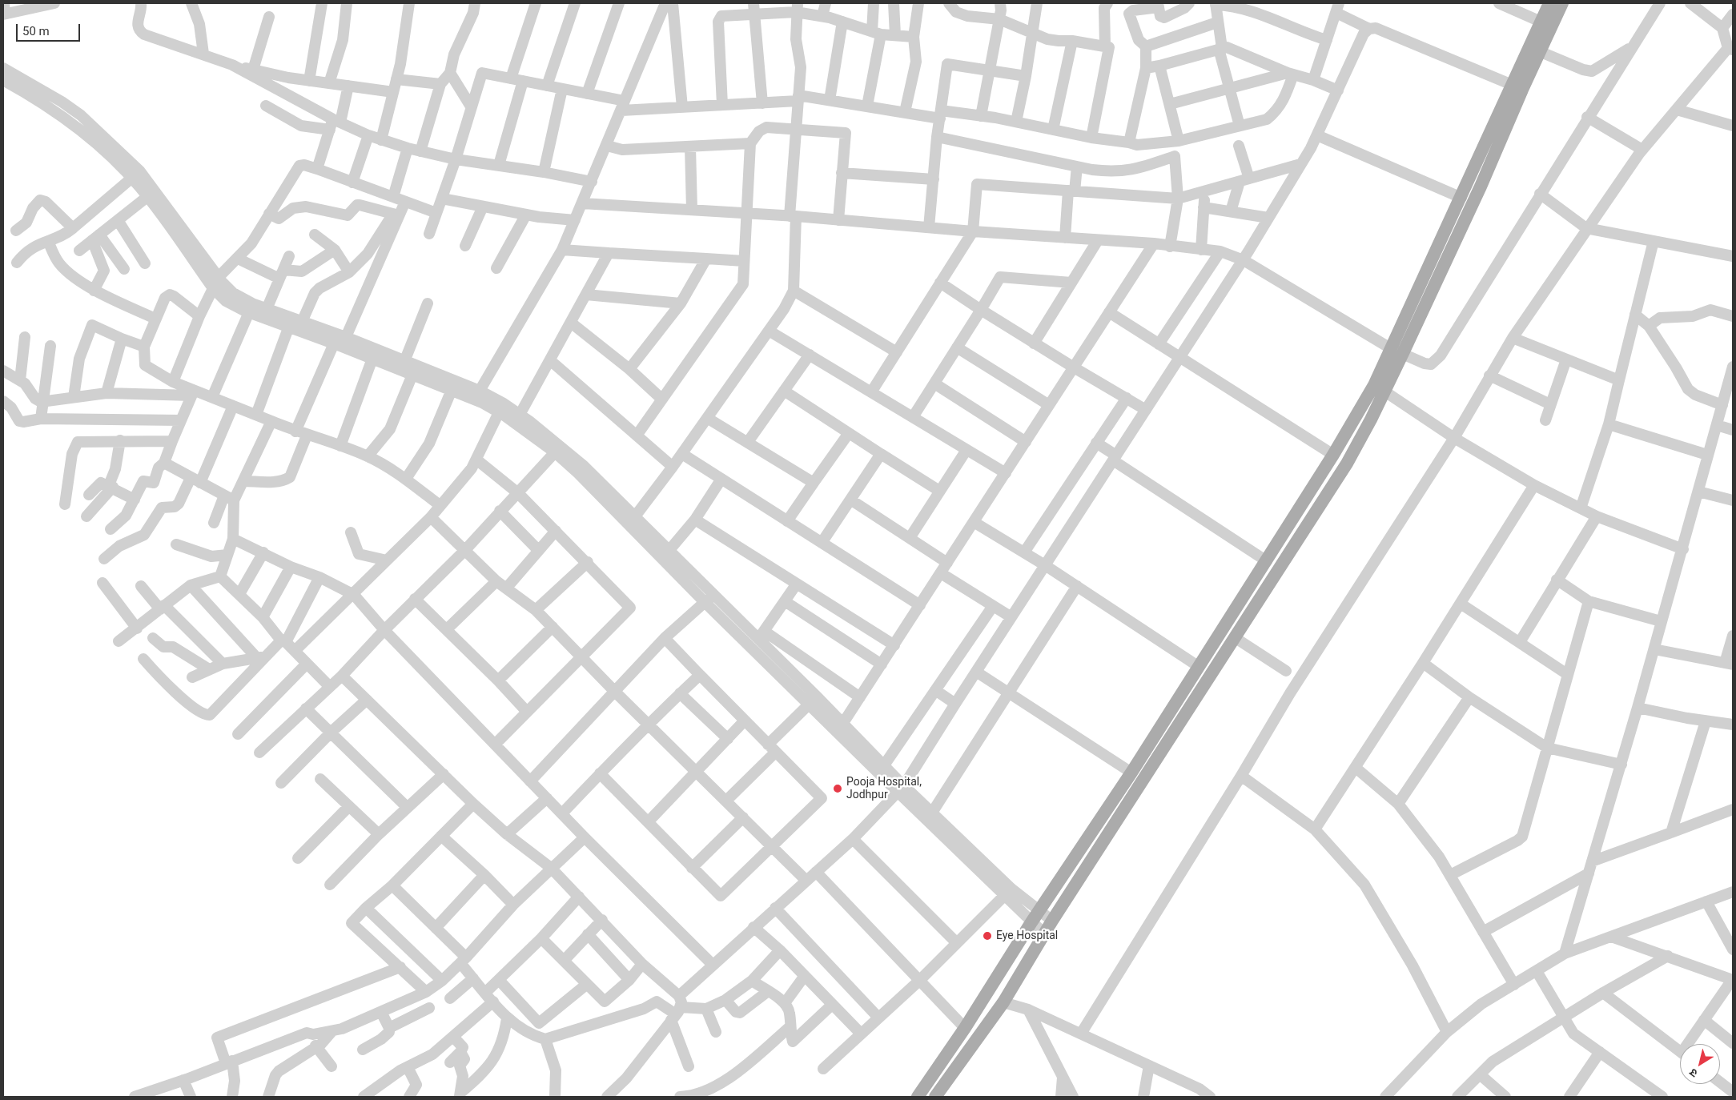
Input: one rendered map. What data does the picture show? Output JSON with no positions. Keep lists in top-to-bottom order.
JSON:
{
  "places": ["Pooja Hospital, Jodhpur", "Eye Hospital"],
  "scale_bar": "50 m",
  "north": "bottom left"
}
